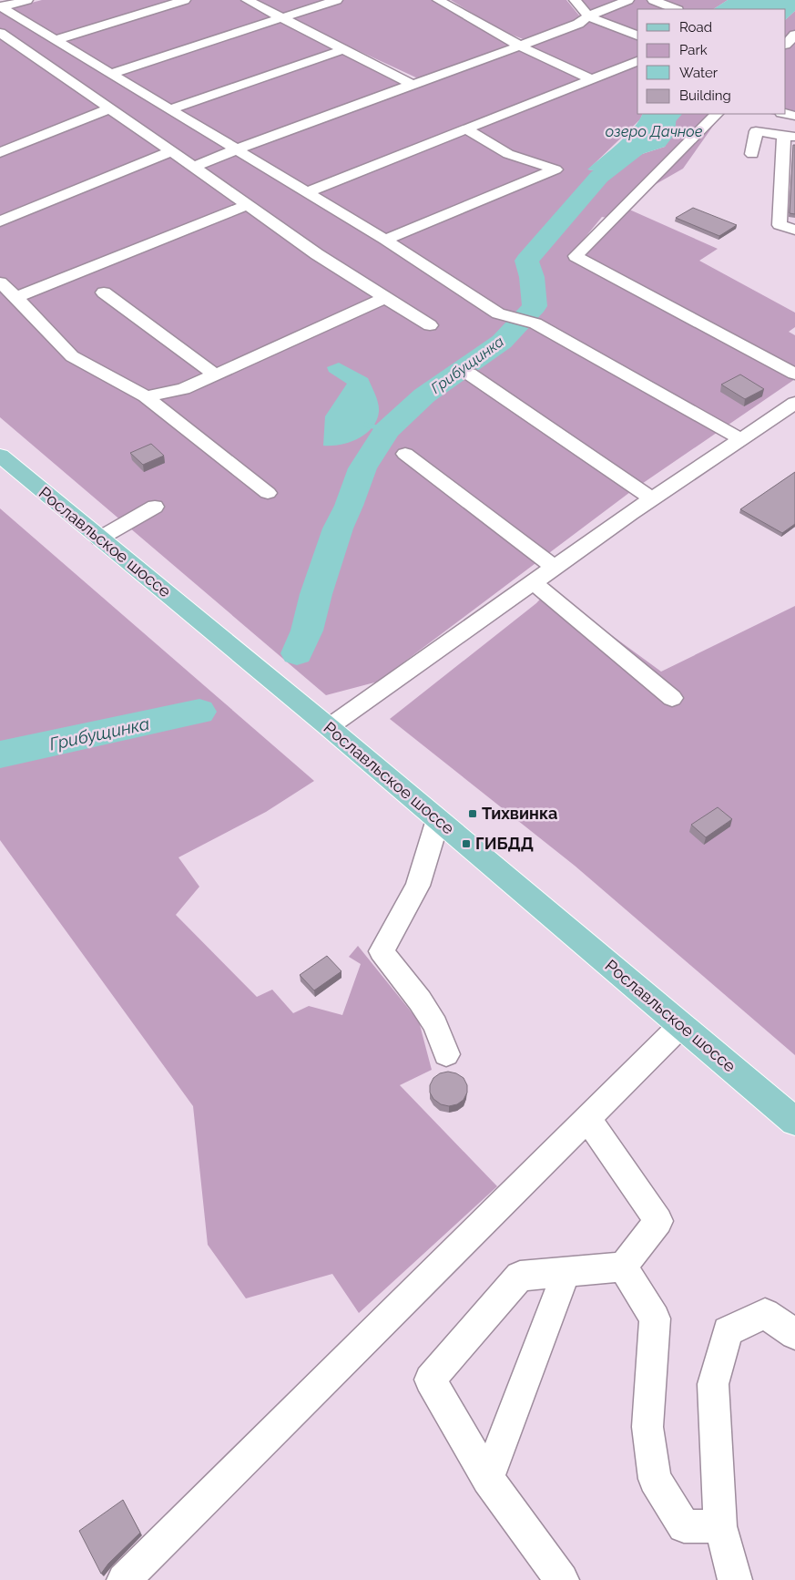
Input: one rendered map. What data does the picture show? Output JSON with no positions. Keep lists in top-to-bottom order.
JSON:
{
  "streets": {
    "main road": ["Рославльское шоссе"]
  },
  "water": ["озеро Дачное", "Грибущинка"],
  "places": {
    "transit": ["Тихвинка", "ГИБДД"]
  },
  "legend": [
    "Road",
    "Park",
    "Water",
    "Building"
  ]
}
